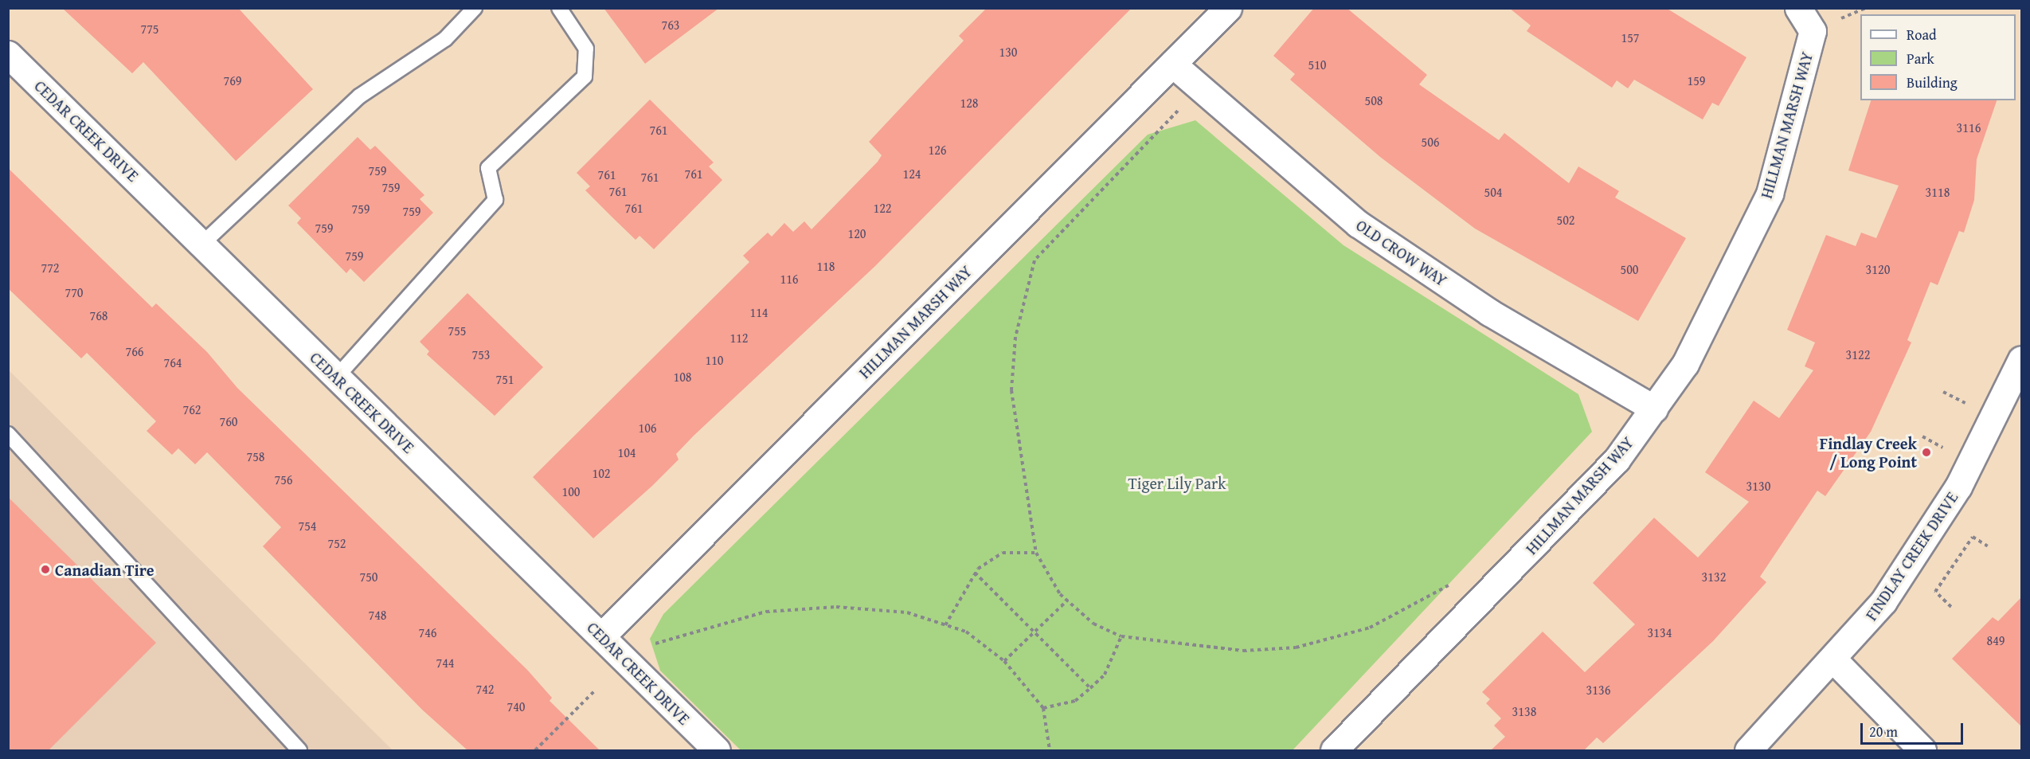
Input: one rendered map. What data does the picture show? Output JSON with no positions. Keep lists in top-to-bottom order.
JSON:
{
  "streets": {
    "street": [
      "HILLMAN MARSH WAY",
      "CEDAR CREEK DRIVE",
      "OLD CROW WAY",
      "FINDLAY CREEK DRIVE"
    ]
  },
  "crossings": [
    ["HILLMAN MARSH WAY", "CEDAR CREEK DRIVE"],
    ["HILLMAN MARSH WAY", "OLD CROW WAY"]
  ],
  "parks": ["Tiger Lily Park"],
  "places": ["Findlay Creek / Long Point", "Canadian Tire"],
  "house_numbers": [
    "763",
    "775",
    "157",
    "130",
    "510",
    "769",
    "159",
    "508",
    "128",
    "3116",
    "761",
    "506",
    "126",
    "759",
    "761",
    "124",
    "761",
    "761",
    "759",
    "761",
    "504",
    "3118",
    "761",
    "122",
    "759",
    "759",
    "502",
    "759",
    "120",
    "759",
    "118",
    "772",
    "500",
    "3120",
    "116",
    "770",
    "114",
    "768",
    "755",
    "112",
    "766",
    "753",
    "3122",
    "110",
    "764",
    "108",
    "751",
    "762",
    "760",
    "106",
    "104",
    "758",
    "102",
    "756",
    "3130",
    "100",
    "754",
    "752",
    "750",
    "3132",
    "748",
    "746",
    "3134",
    "849",
    "744",
    "742",
    "3136",
    "740",
    "3138"
  ],
  "legend": ["Road", "Park", "Building"],
  "scale_bar": "20 m"
}
